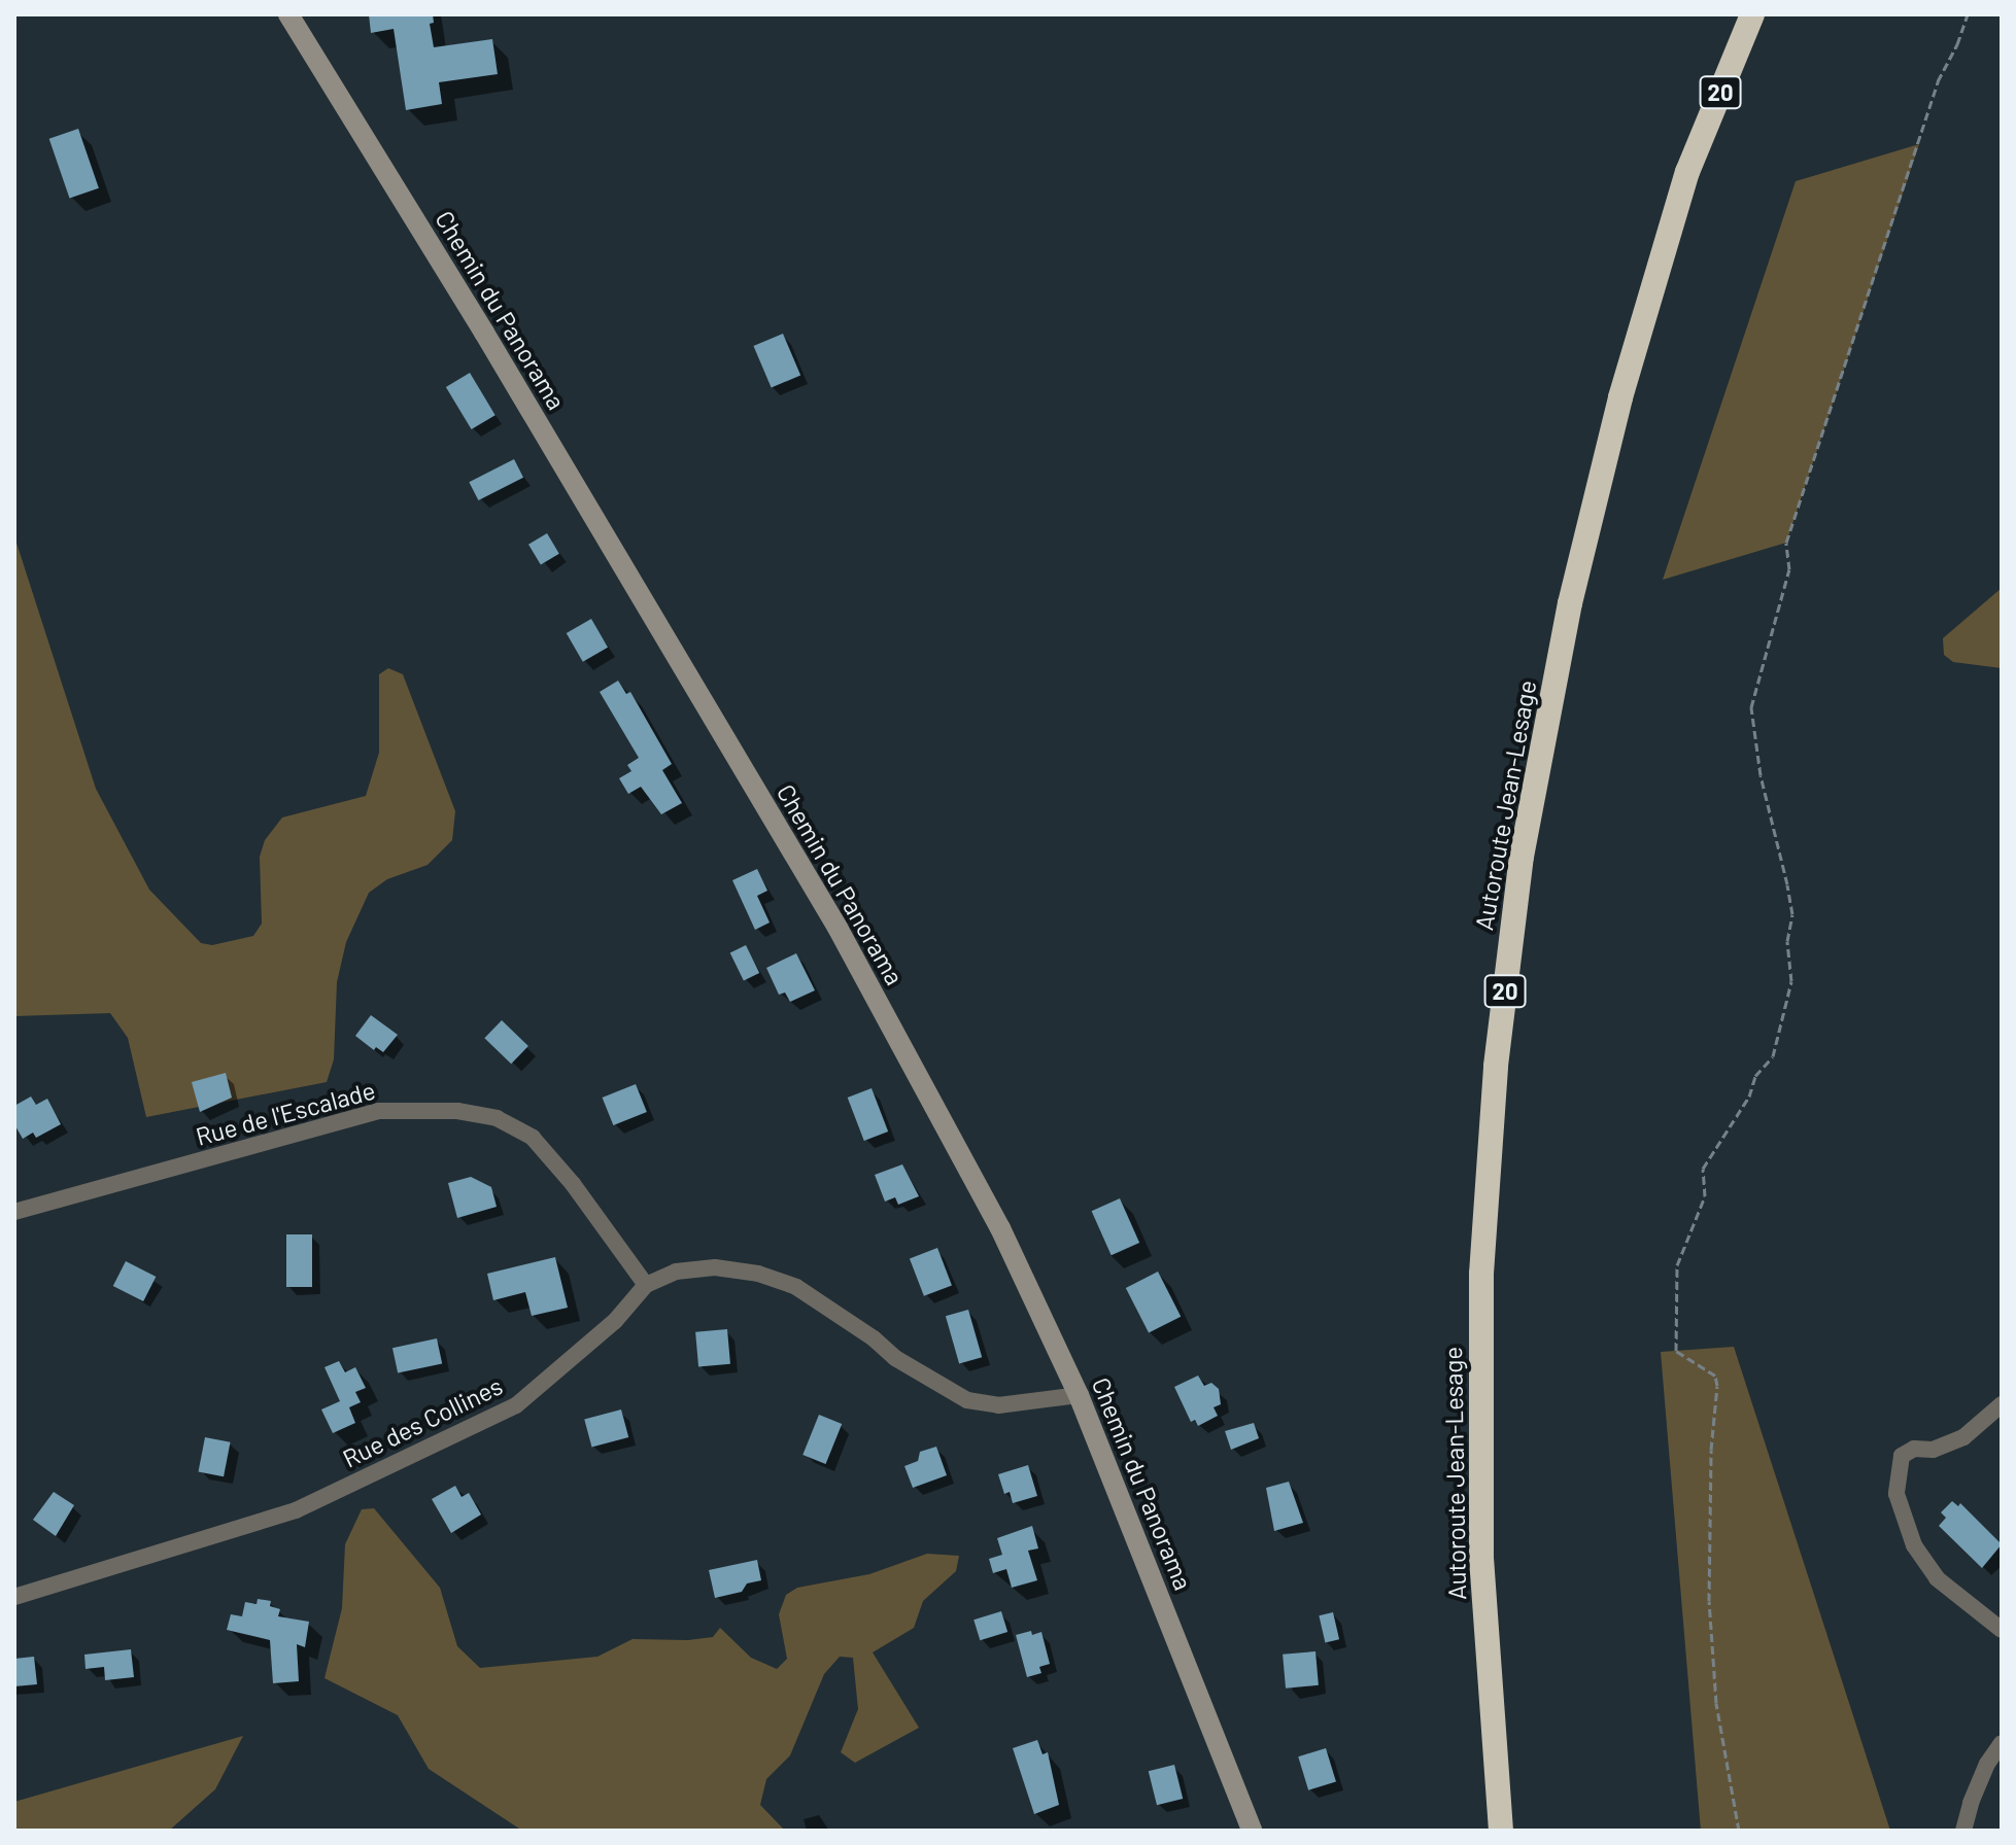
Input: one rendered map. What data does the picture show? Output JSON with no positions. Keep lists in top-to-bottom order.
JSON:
{
  "streets": {
    "highway": ["20", "Autoroute Jean-Lesage"],
    "street": ["Chemin du Panorama", "Rue de l'Escalade", "Rue des Collines"]
  },
  "crossings": [
    ["Chemin du Panorama", "Rue des Collines"],
    ["Rue de l'Escalade", "Rue des Collines"]
  ]
}
